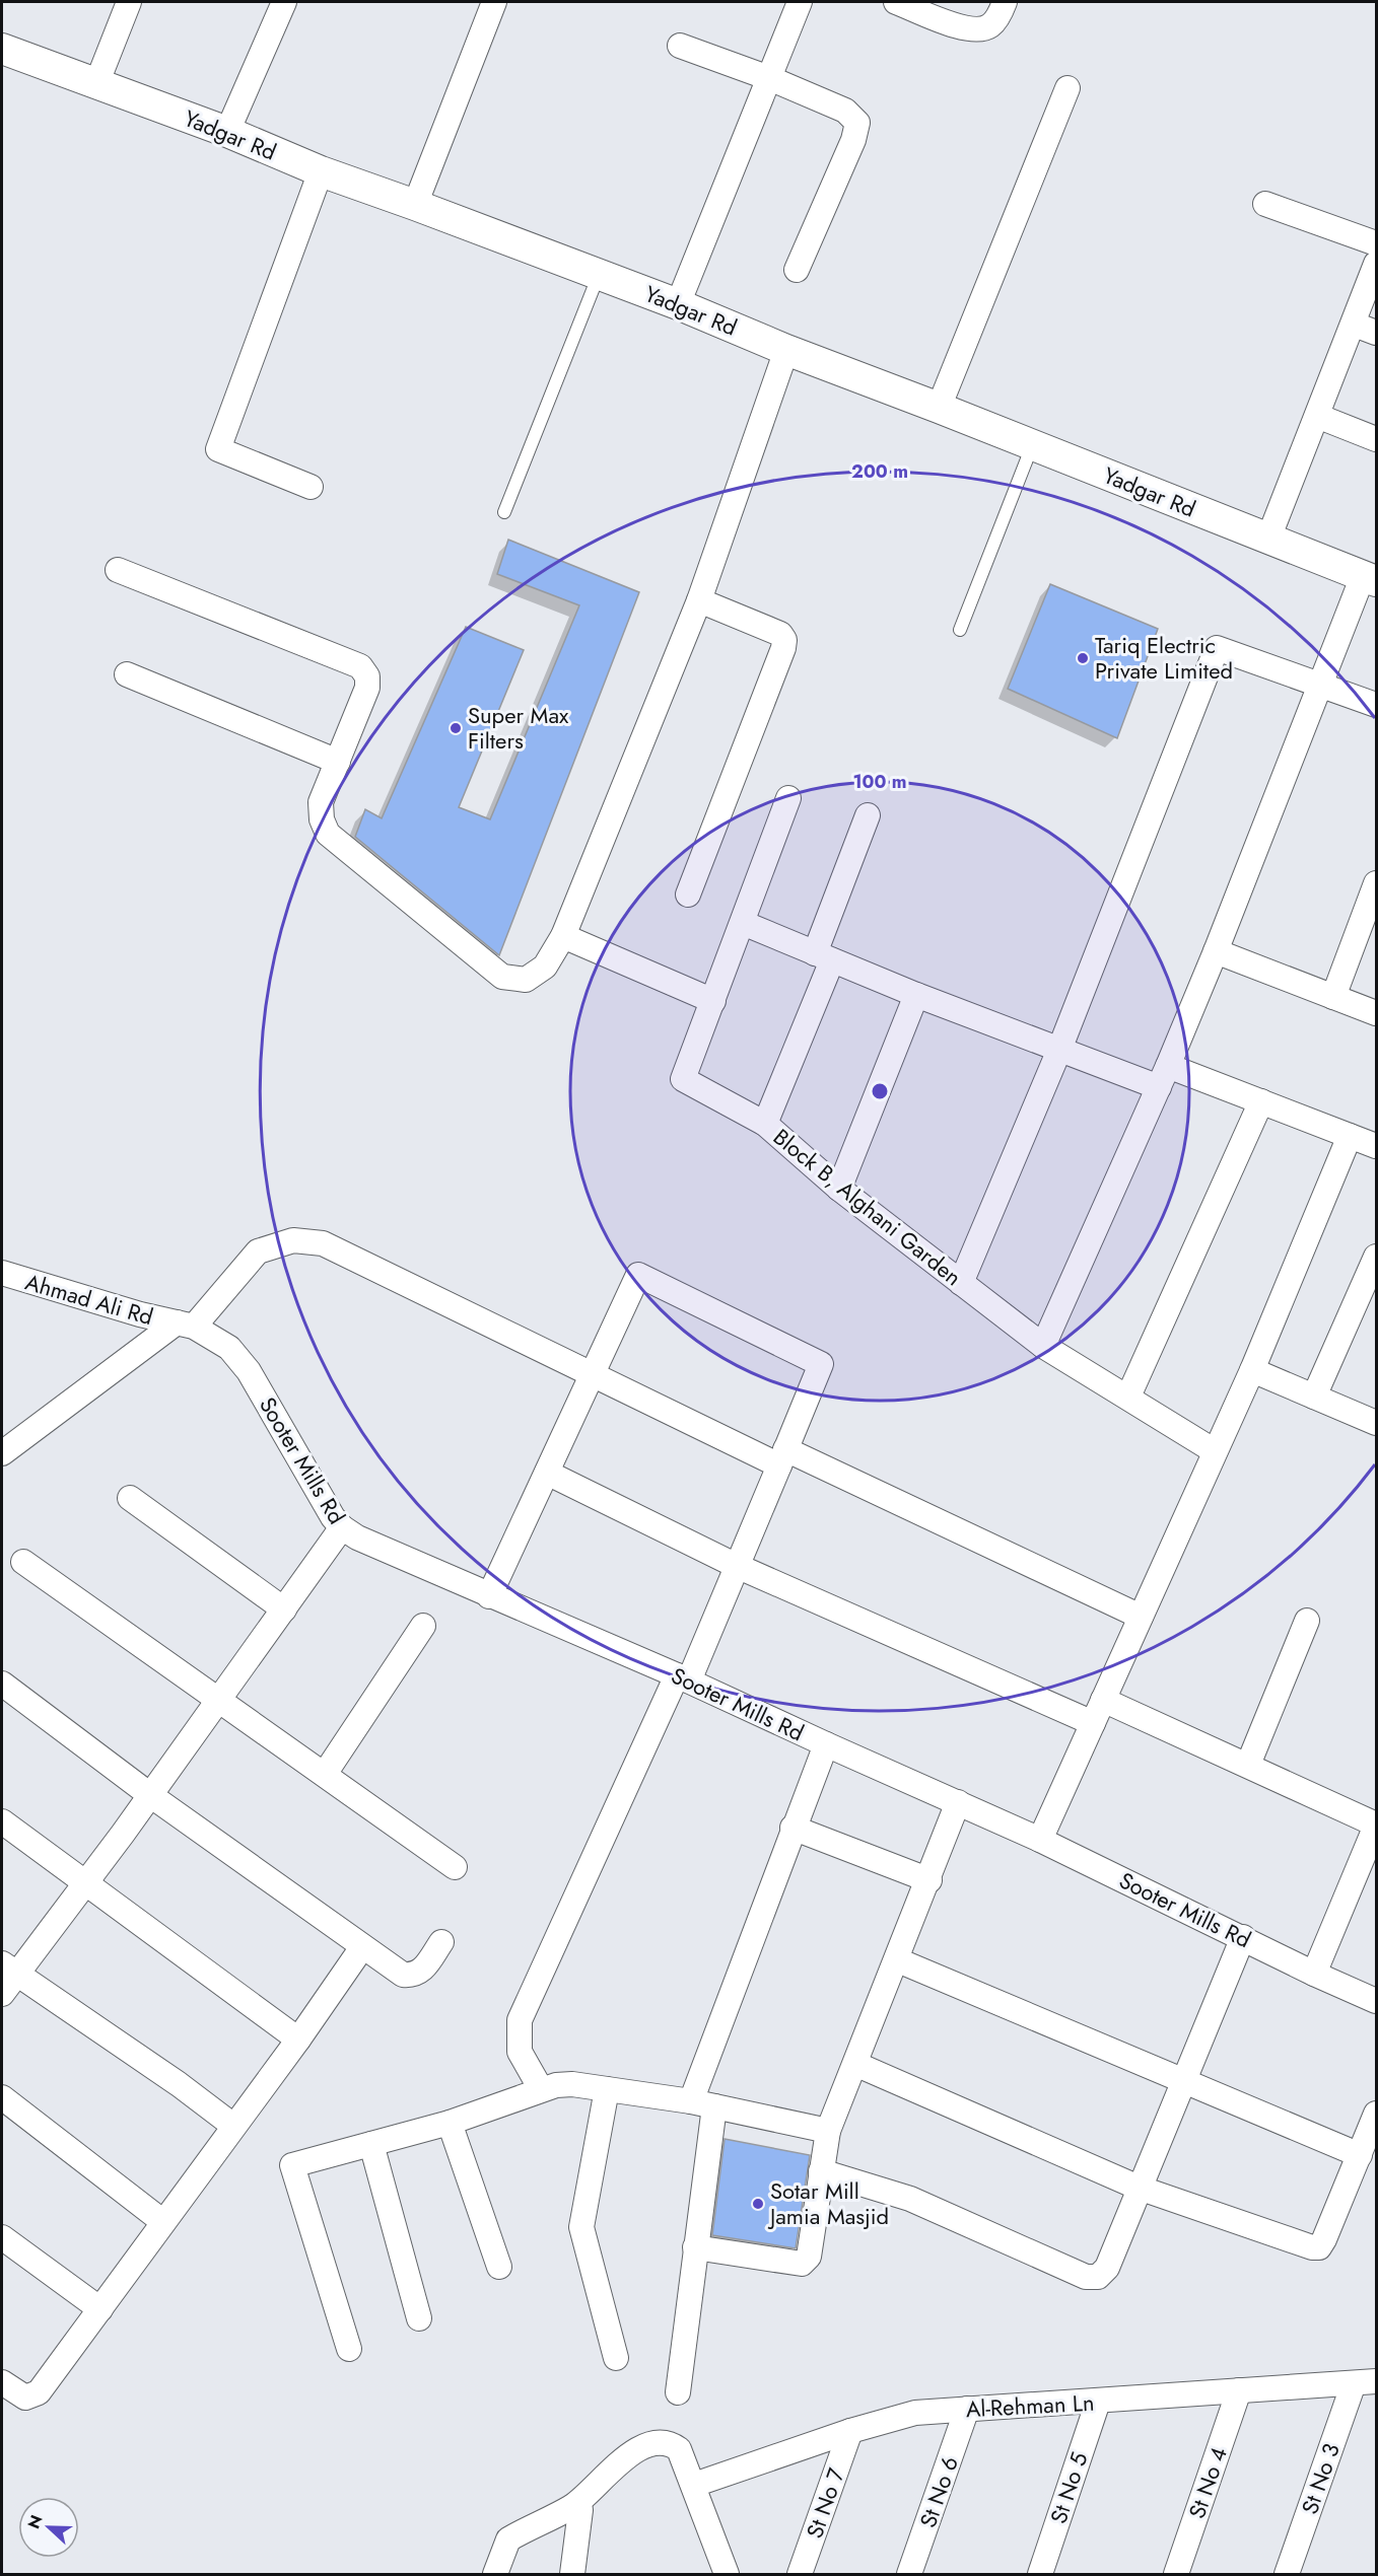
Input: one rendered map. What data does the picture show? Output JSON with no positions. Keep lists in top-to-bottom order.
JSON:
{
  "streets": {
    "street": [
      "Yadgar Rd",
      "Block B, Alghani Garden",
      "Ahmad Ali Rd",
      "Sooter Mills Rd",
      "Al-Rehman Ln",
      "St No 3",
      "St No 4",
      "St No 5",
      "St No 6",
      "St No 7"
    ]
  },
  "crossings": [
    ["Ahmad Ali Rd", "Sooter Mills Rd"],
    ["Al-Rehman Ln", "St No 3"],
    ["Al-Rehman Ln", "St No 4"],
    ["Al-Rehman Ln", "St No 5"],
    ["Al-Rehman Ln", "St No 6"],
    ["Al-Rehman Ln", "St No 7"]
  ],
  "places": ["Tariq Electric Private Limited", "Super Max Filters", "Sotar Mill Jamia Masjid"],
  "north": "left",
  "rings": ["200 m", "100 m"]
}
